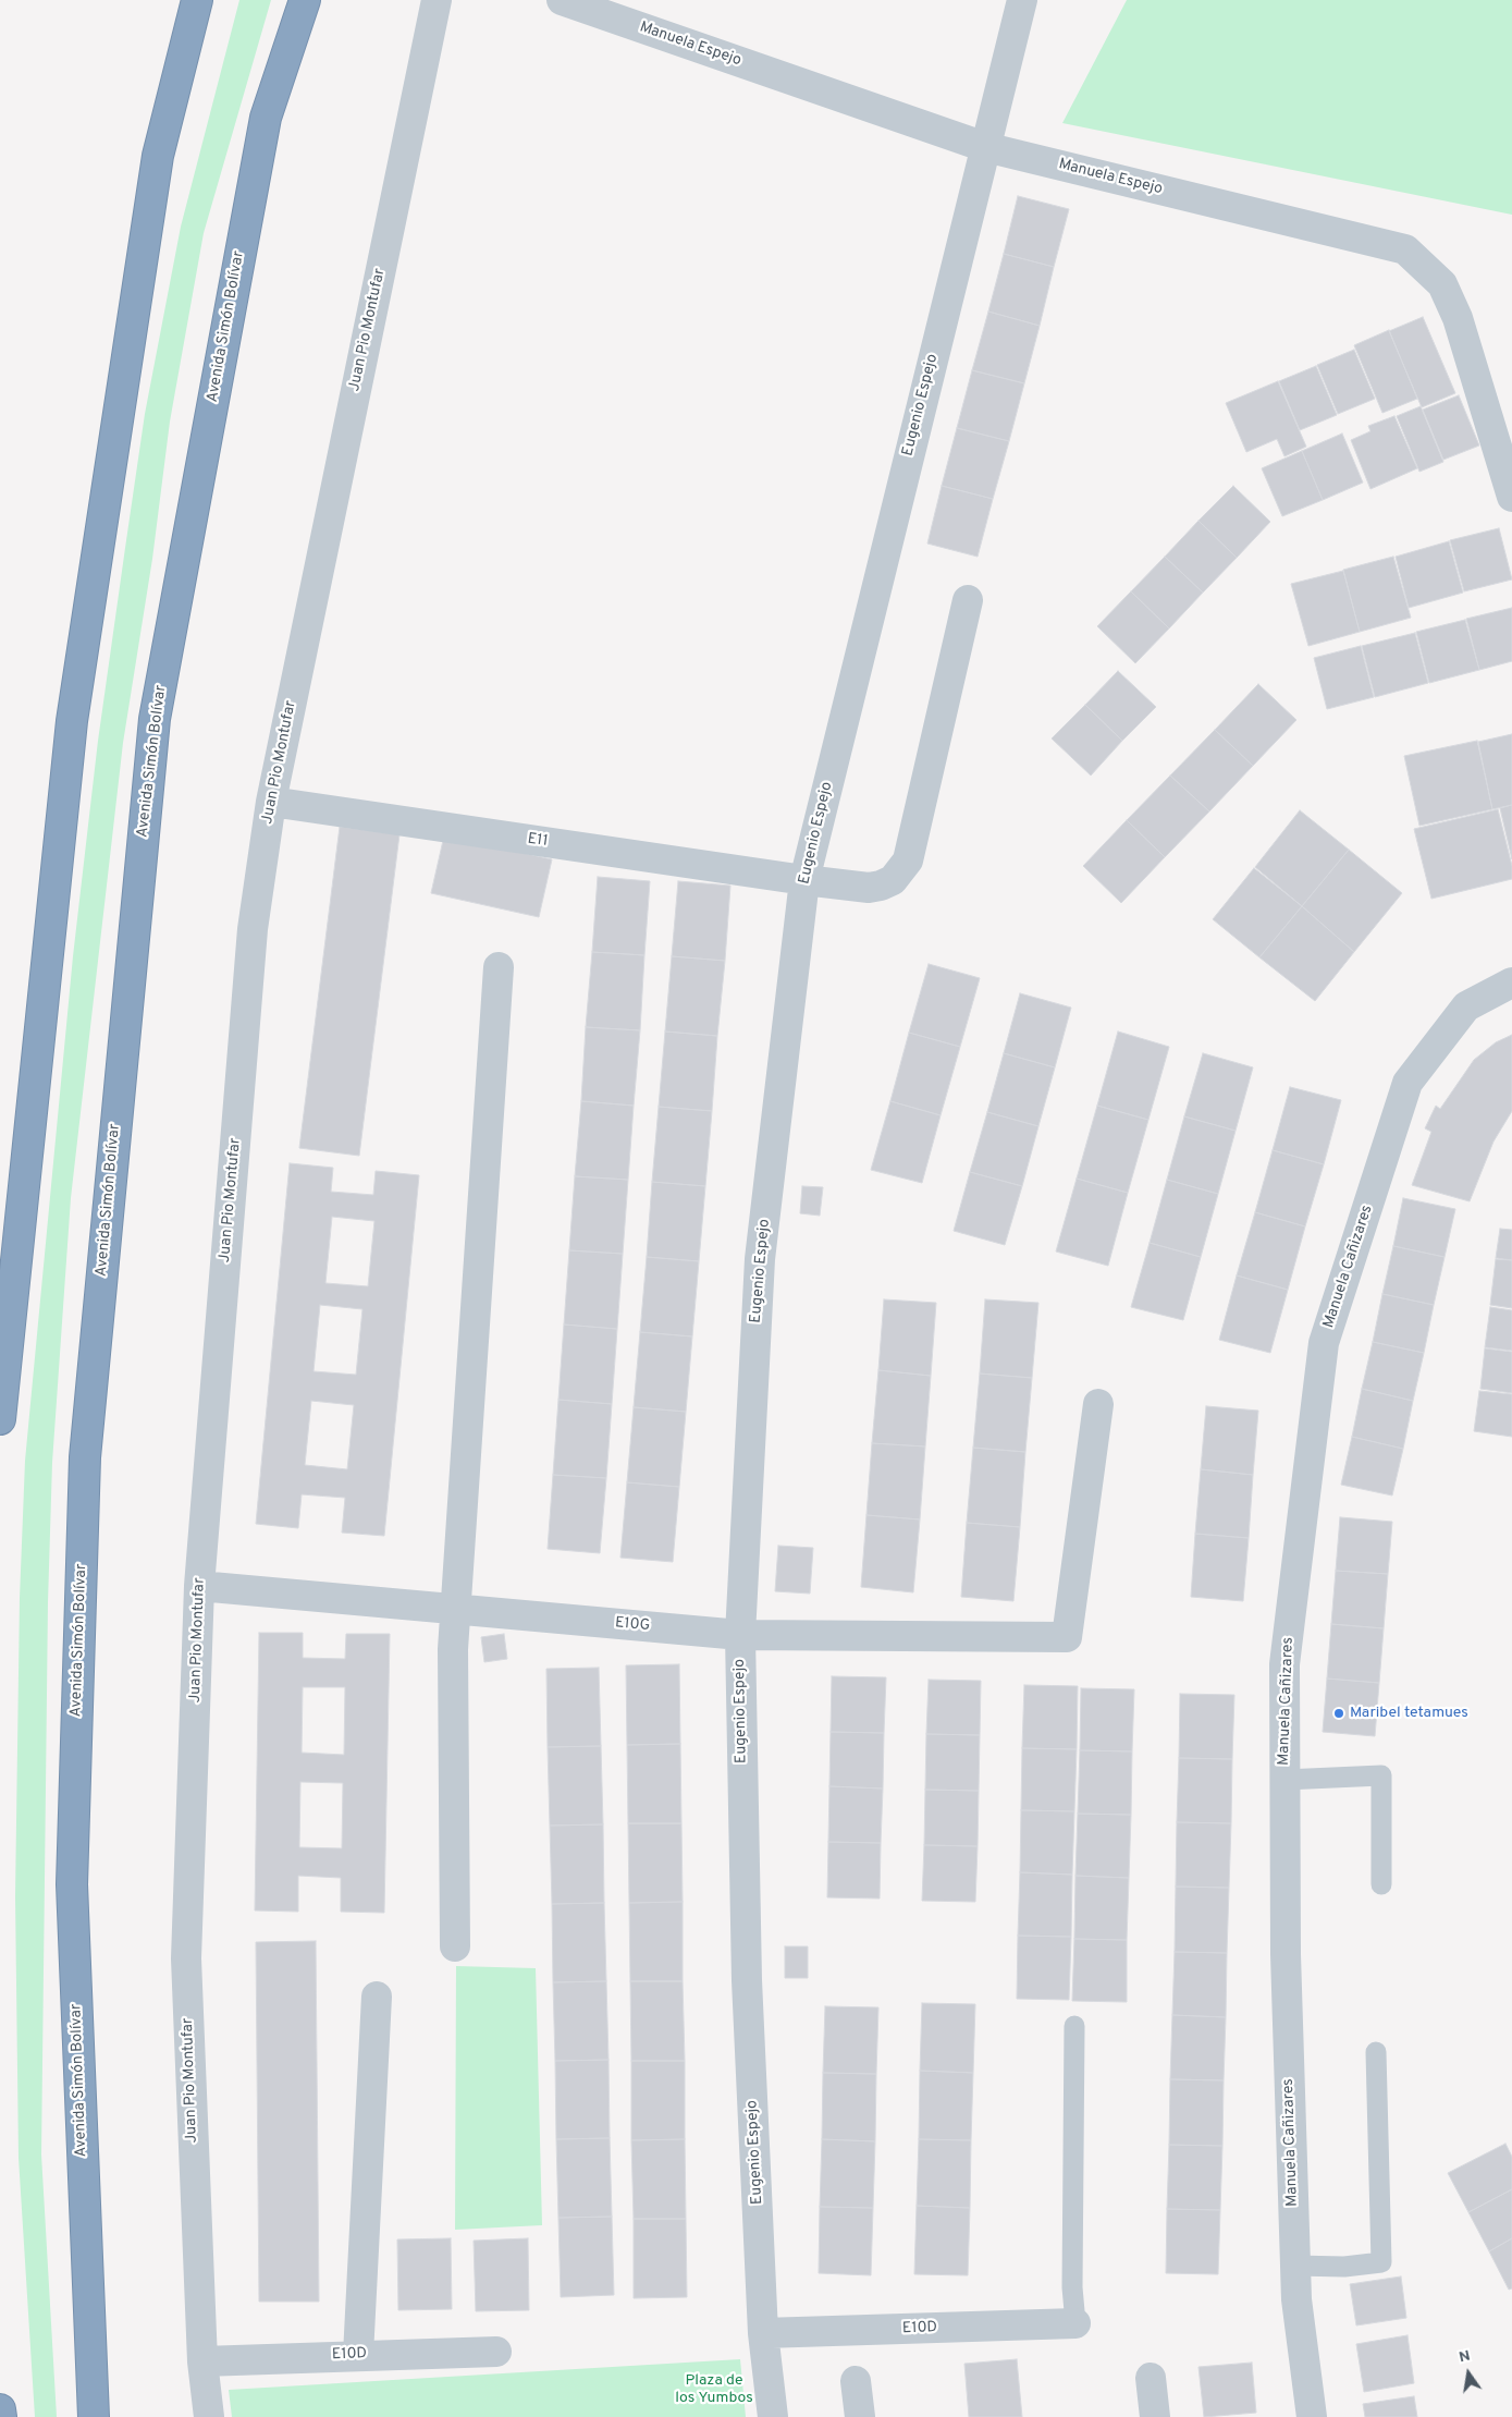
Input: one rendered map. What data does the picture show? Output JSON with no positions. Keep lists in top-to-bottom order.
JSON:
{
  "streets": {
    "highway": ["Avenida Simón Bolívar"],
    "street": [
      "Manuela Espejo",
      "Juan Pio Montufar",
      "Eugenio Espejo",
      "E11",
      "Manuela Cañizares",
      "E10G",
      "E10D"
    ]
  },
  "crossings": [
    ["Manuela Espejo", "Eugenio Espejo"],
    ["Juan Pio Montufar", "E11"],
    ["Juan Pio Montufar", "E10G"],
    ["Juan Pio Montufar", "E10D"],
    ["Eugenio Espejo", "E11"],
    ["Eugenio Espejo", "E10G"],
    ["Eugenio Espejo", "E10D"]
  ],
  "parks": ["Plaza de los Yumbos"],
  "places": ["Maribel tetamues"],
  "north": "top"
}
